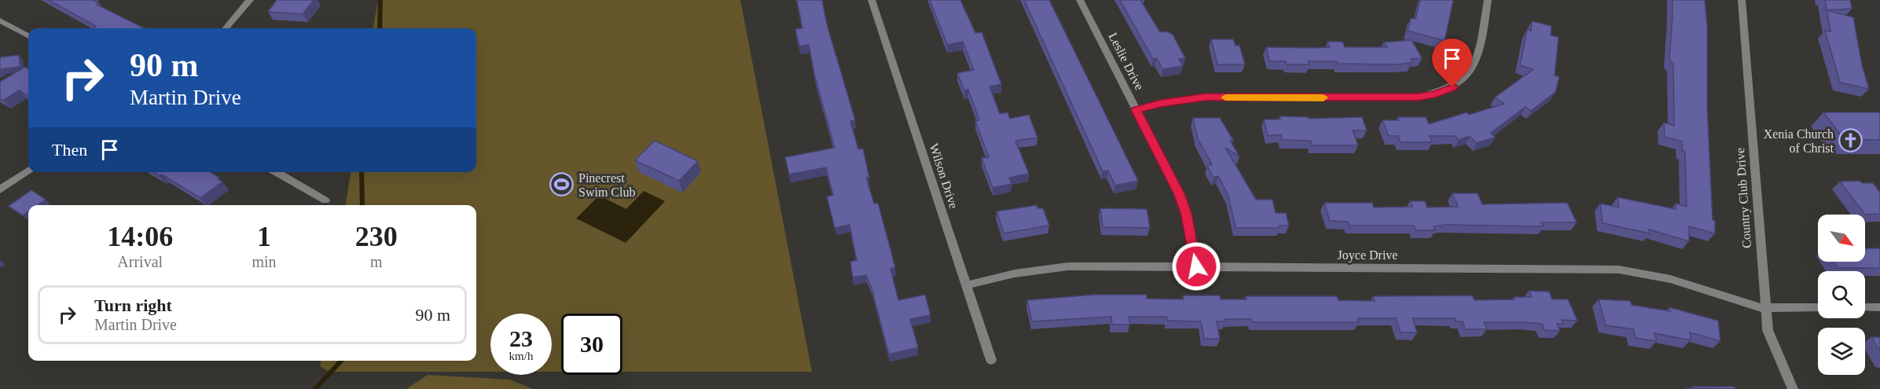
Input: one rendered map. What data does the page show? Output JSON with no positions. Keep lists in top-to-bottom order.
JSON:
{
  "streets": {
    "street": [
      "Leslie Drive",
      "Wilson Drive",
      "Country Club Drive",
      "Joyce Drive"
    ]
  },
  "crossings": [
    ["Leslie Drive", "Joyce Drive"],
    ["Wilson Drive", "Joyce Drive"],
    ["Country Club Drive", "Joyce Drive"]
  ],
  "places": {
    "church": ["Xenia Church of Christ"],
    "sports": ["Pinecrest Swim Club"]
  },
  "north": "bottom right",
  "page": {
    "turn": ["90 m", "Martin Drive"],
    "then": "Then",
    "eta": [
      "14:06",
      "Arrival",
      "1",
      "min",
      "230",
      "m"
    ],
    "list": [
      {
        "name": "Turn right",
        "note": "Martin Drive",
        "value": "90 m"
      }
    ],
    "speed": "23 km/h",
    "limit": "30"
  }
}
